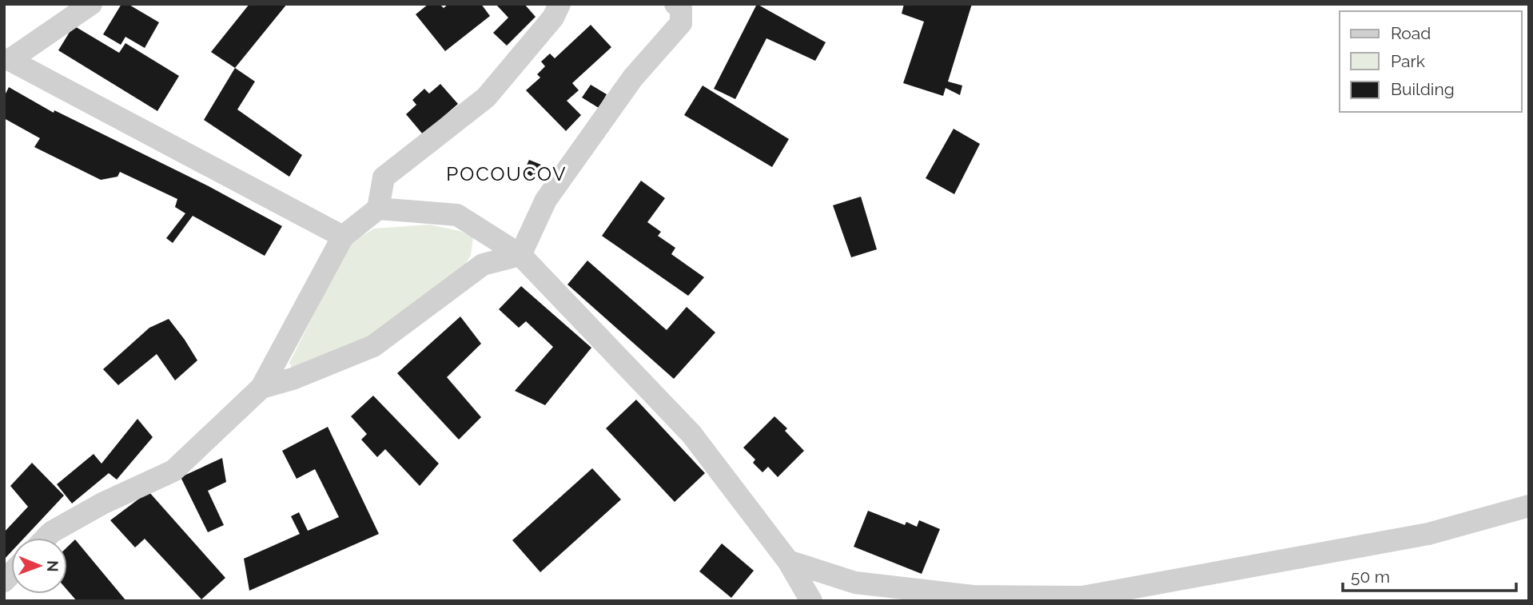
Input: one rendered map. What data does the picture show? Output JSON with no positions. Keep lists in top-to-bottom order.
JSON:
{
  "districts": ["POCOUCOV"],
  "legend": ["Road", "Park", "Building"],
  "scale_bar": "50 m",
  "north": "right"
}
